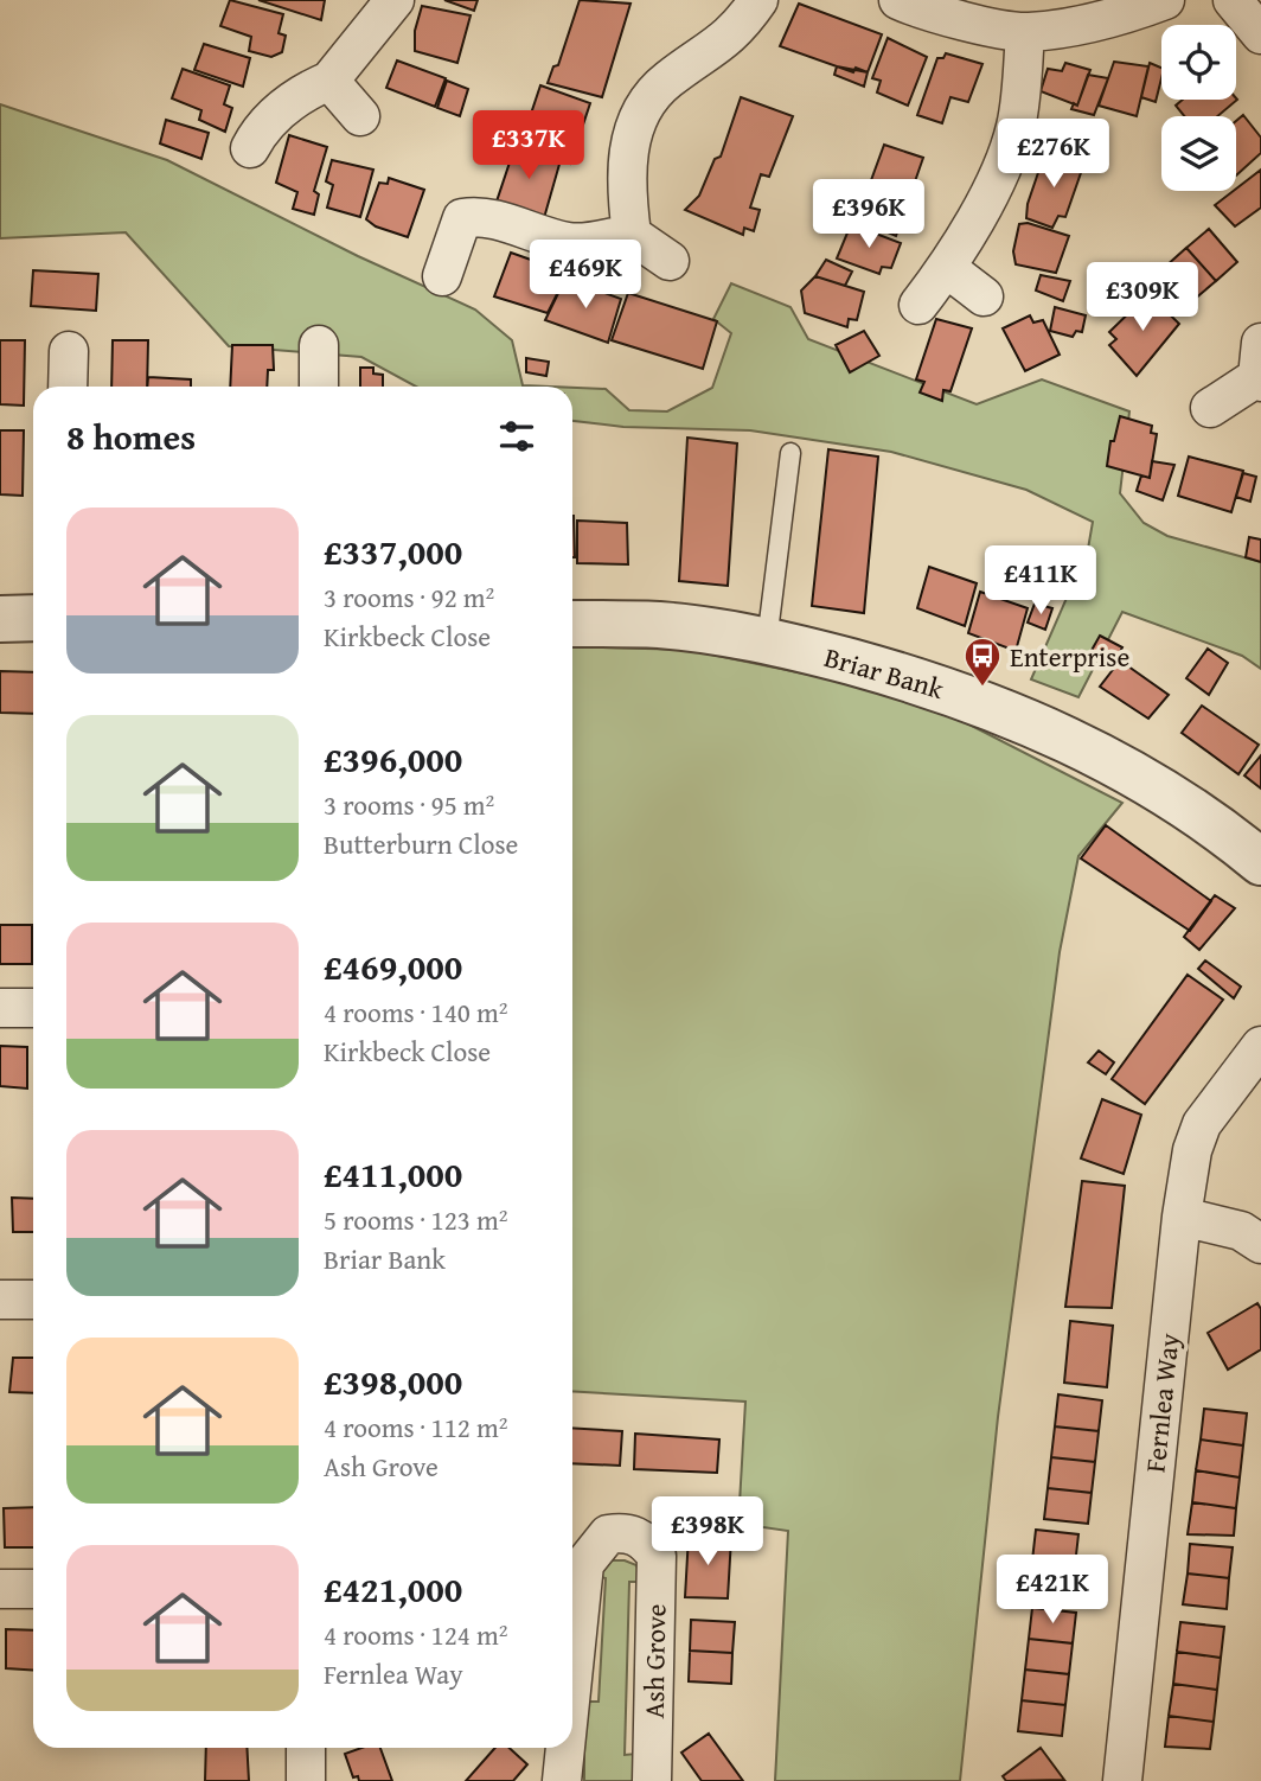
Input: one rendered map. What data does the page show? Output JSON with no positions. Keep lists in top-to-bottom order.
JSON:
{
  "streets": {
    "street": ["Briar Bank", "Fernlea Way", "Ash Grove"]
  },
  "places": {
    "bus stop": ["Enterprise"]
  },
  "page": {
    "price": [
      "£337K",
      "£276K",
      "£396K",
      "£469K",
      "£309K",
      "£411K",
      "£398K",
      "£421K"
    ],
    "heading": "8 homes",
    "list": [
      {
        "name": "£337,000",
        "note": "3 rooms · 92 m² · Kirkbeck Close"
      },
      {
        "name": "£396,000",
        "note": "3 rooms · 95 m² · Butterburn Close"
      },
      {
        "name": "£469,000",
        "note": "4 rooms · 140 m² · Kirkbeck Close"
      },
      {
        "name": "£411,000",
        "note": "5 rooms · 123 m² · Briar Bank"
      },
      {
        "name": "£398,000",
        "note": "4 rooms · 112 m² · Ash Grove"
      },
      {
        "name": "£421,000",
        "note": "4 rooms · 124 m² · Fernlea Way"
      }
    ]
  }
}
